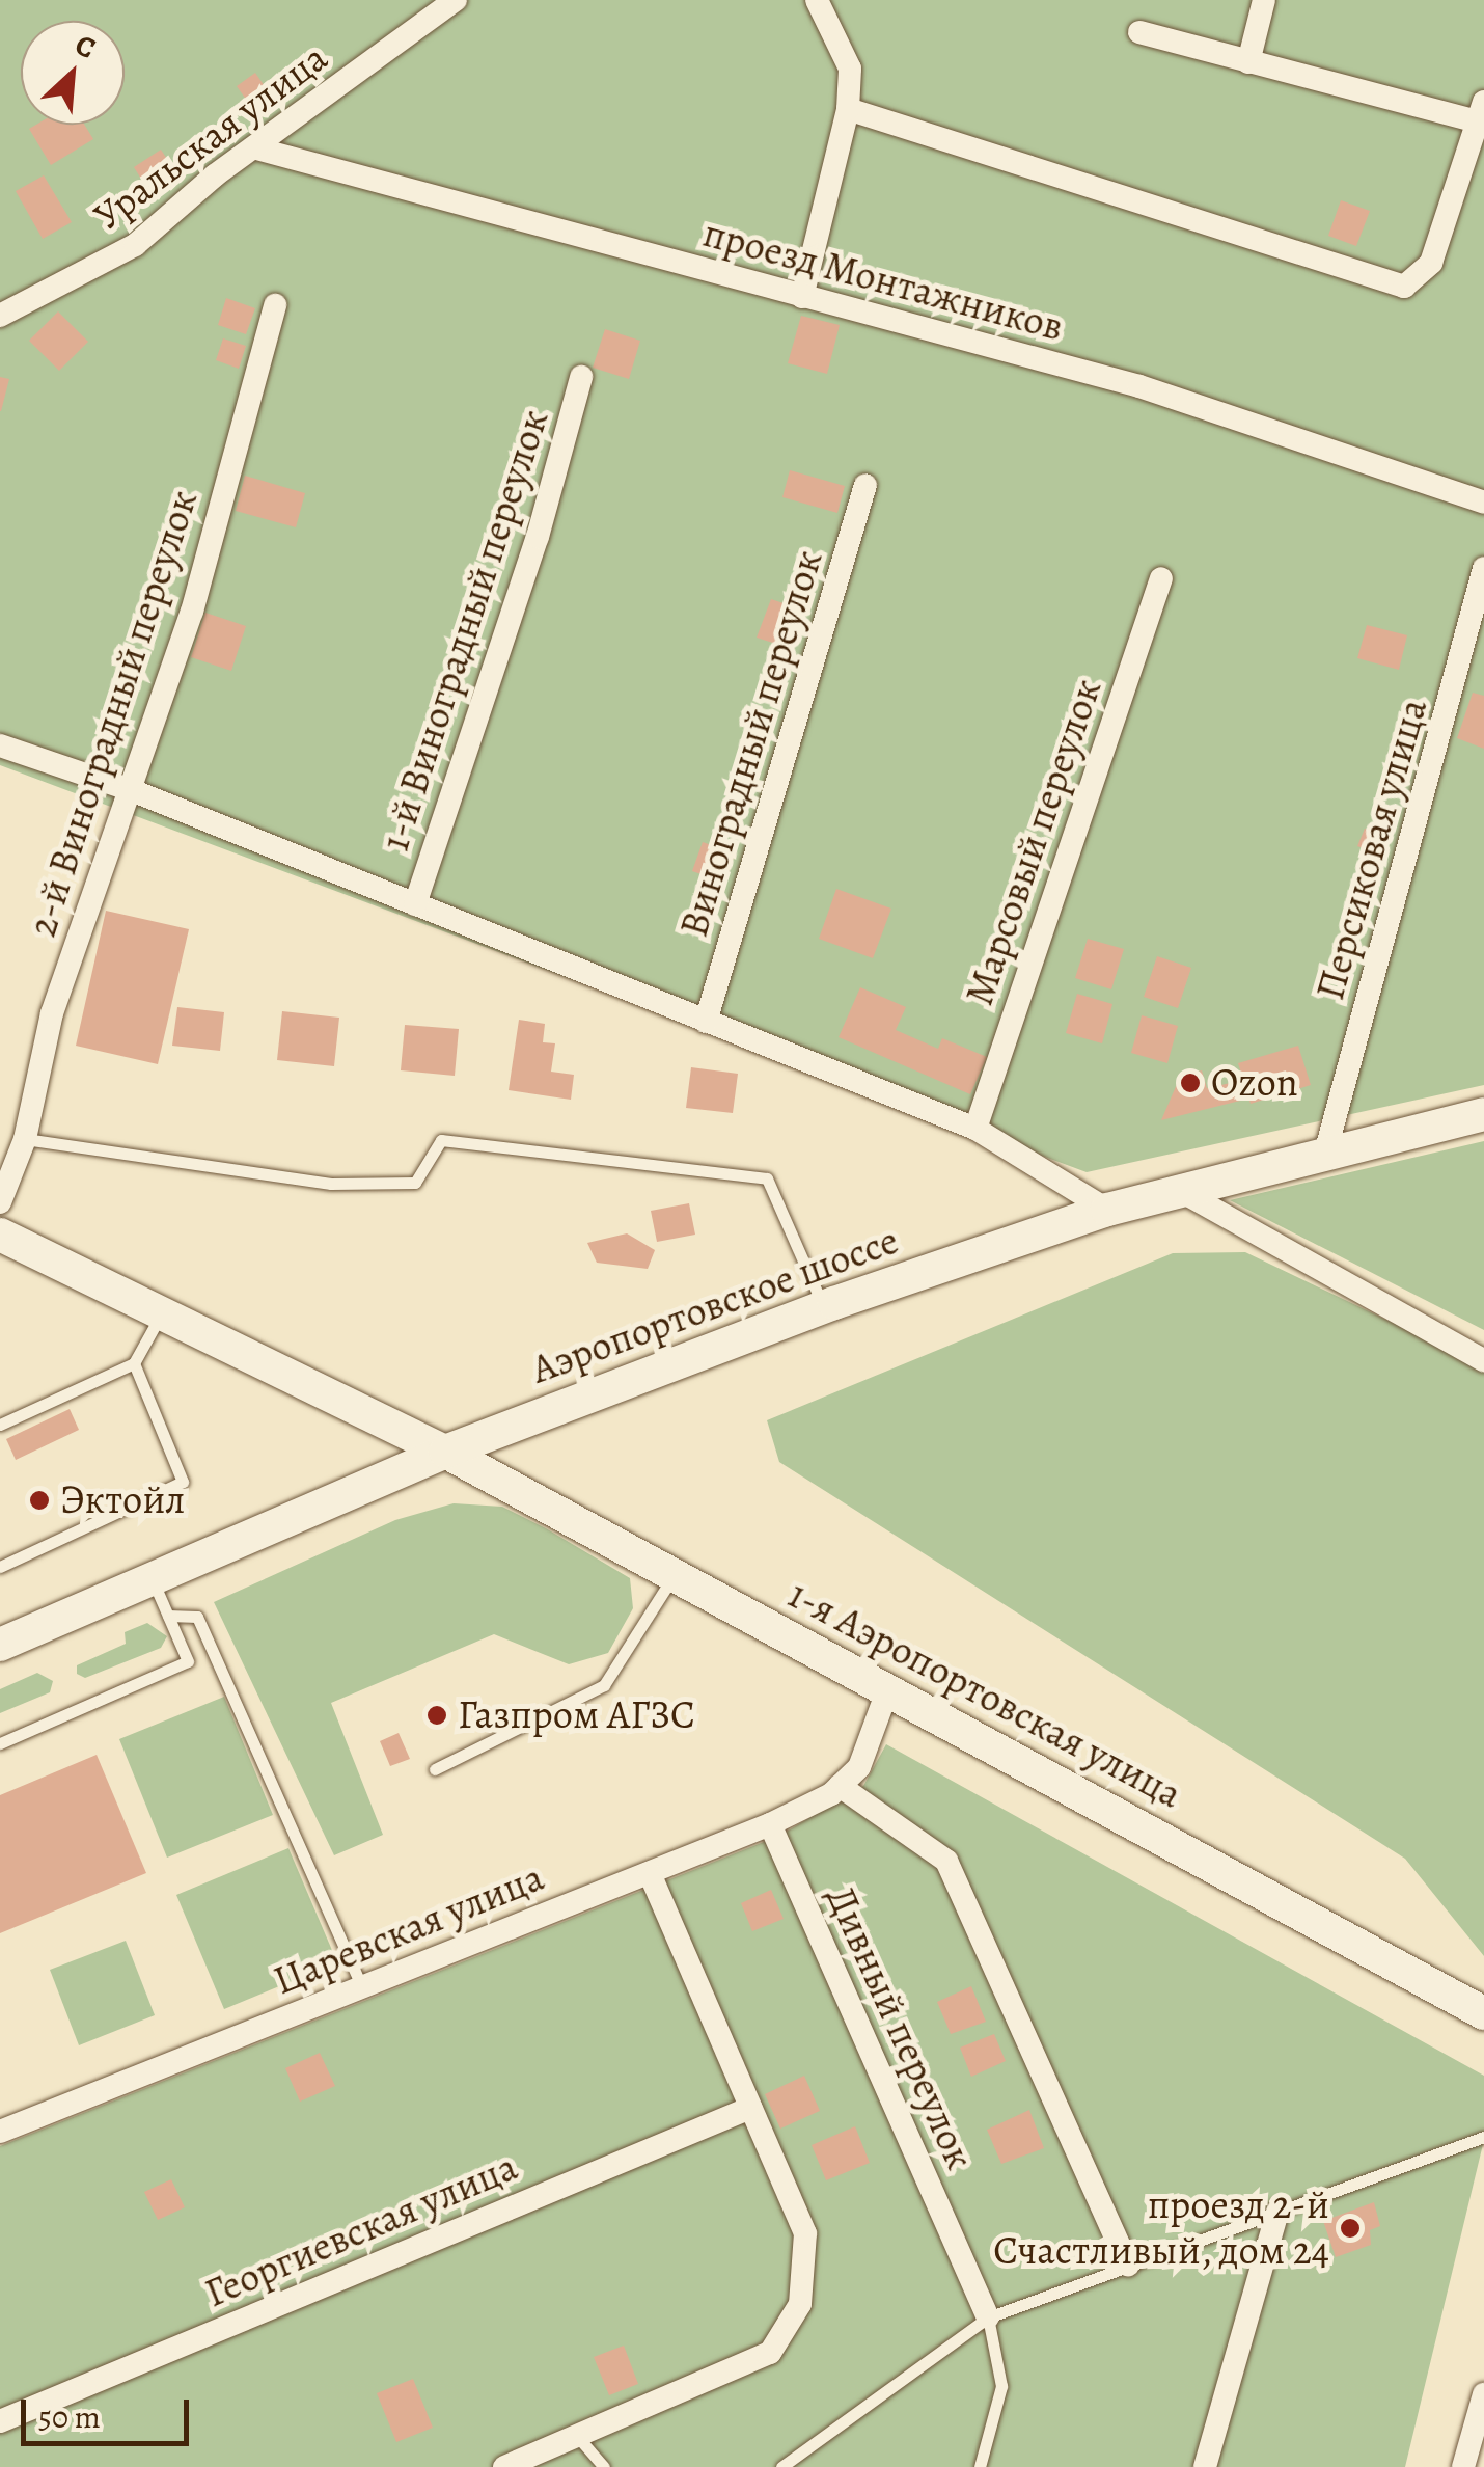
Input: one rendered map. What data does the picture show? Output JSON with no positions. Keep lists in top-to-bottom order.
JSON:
{
  "streets": {
    "street": [
      "Уральская улица",
      "проезд Монтажников",
      "1-й Виноградный переулок",
      "2-й Виноградный переулок",
      "Виноградный переулок",
      "Марсовый переулок",
      "Персиковая улица",
      "Аэропортовское шоссе",
      "1-я Аэропортовская улица",
      "Царевская улица",
      "Дивный переулок",
      "Георгиевская улица"
    ]
  },
  "crossings": [
    ["Уральская улица", "проезд Монтажников"],
    ["Персиковая улица", "Аэропортовское шоссе"],
    ["Аэропортовское шоссе", "1-я Аэропортовская улица"],
    ["1-я Аэропортовская улица", "Царевская улица"],
    ["Царевская улица", "Дивный переулок"]
  ],
  "places": [
    "Ozon",
    "Эктойл",
    "Газпром АГЗС",
    "проезд 2-й Счастливый, дом 24"
  ],
  "scale_bar": "50 m",
  "north": "top right"
}
